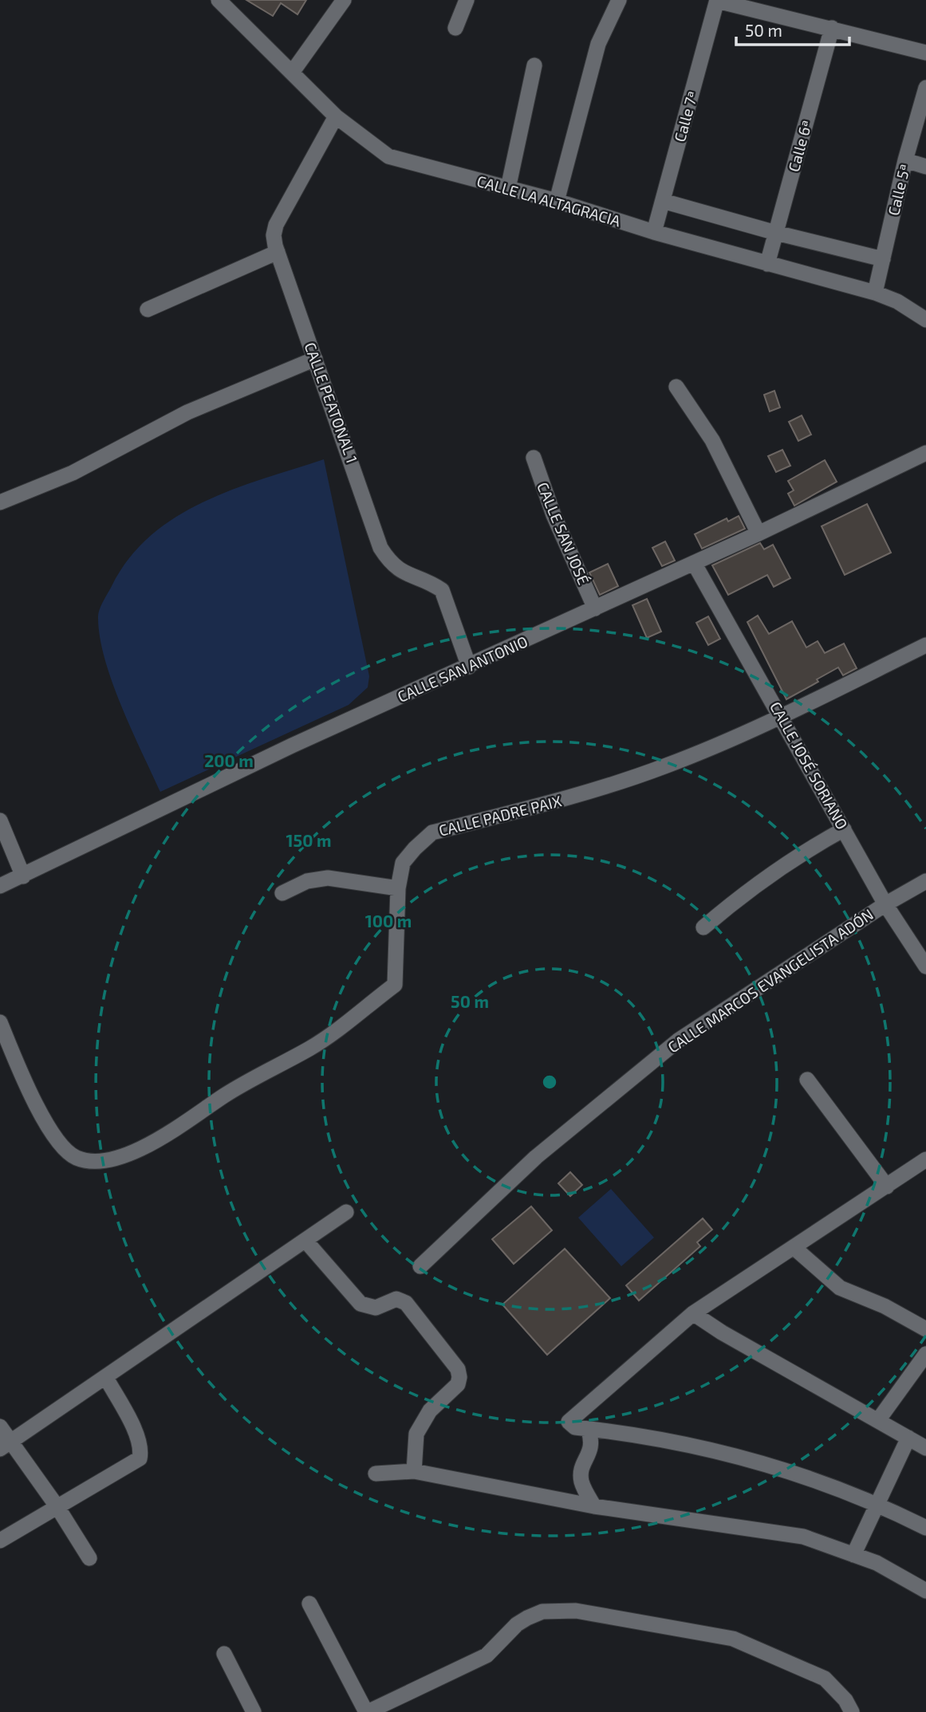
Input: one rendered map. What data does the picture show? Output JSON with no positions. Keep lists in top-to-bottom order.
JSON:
{
  "streets": {
    "street": [
      "Calle 7ª",
      "Calle 6ª",
      "Calle 5ª",
      "CALLE LA ALTAGRACIA",
      "CALLE PEATONAL 1",
      "CALLE SAN JOSÉ",
      "CALLE SAN ANTONIO",
      "CALLE JOSÉ SORIANO",
      "CALLE PADRE PAIX",
      "CALLE MARCOS EVANGELISTA ADÓN"
    ]
  },
  "crossings": [
    ["Calle 7ª", "CALLE LA ALTAGRACIA"],
    ["Calle 6ª", "CALLE LA ALTAGRACIA"],
    ["Calle 5ª", "CALLE LA ALTAGRACIA"],
    ["CALLE LA ALTAGRACIA", "CALLE PEATONAL 1"],
    ["CALLE PEATONAL 1", "CALLE SAN ANTONIO"],
    ["CALLE SAN JOSÉ", "CALLE SAN ANTONIO"],
    ["CALLE SAN ANTONIO", "CALLE JOSÉ SORIANO"],
    ["CALLE JOSÉ SORIANO", "CALLE PADRE PAIX"],
    ["CALLE JOSÉ SORIANO", "CALLE MARCOS EVANGELISTA ADÓN"]
  ],
  "scale_bar": "50 m",
  "rings": [
    "200 m",
    "150 m",
    "100 m",
    "50 m"
  ]
}
